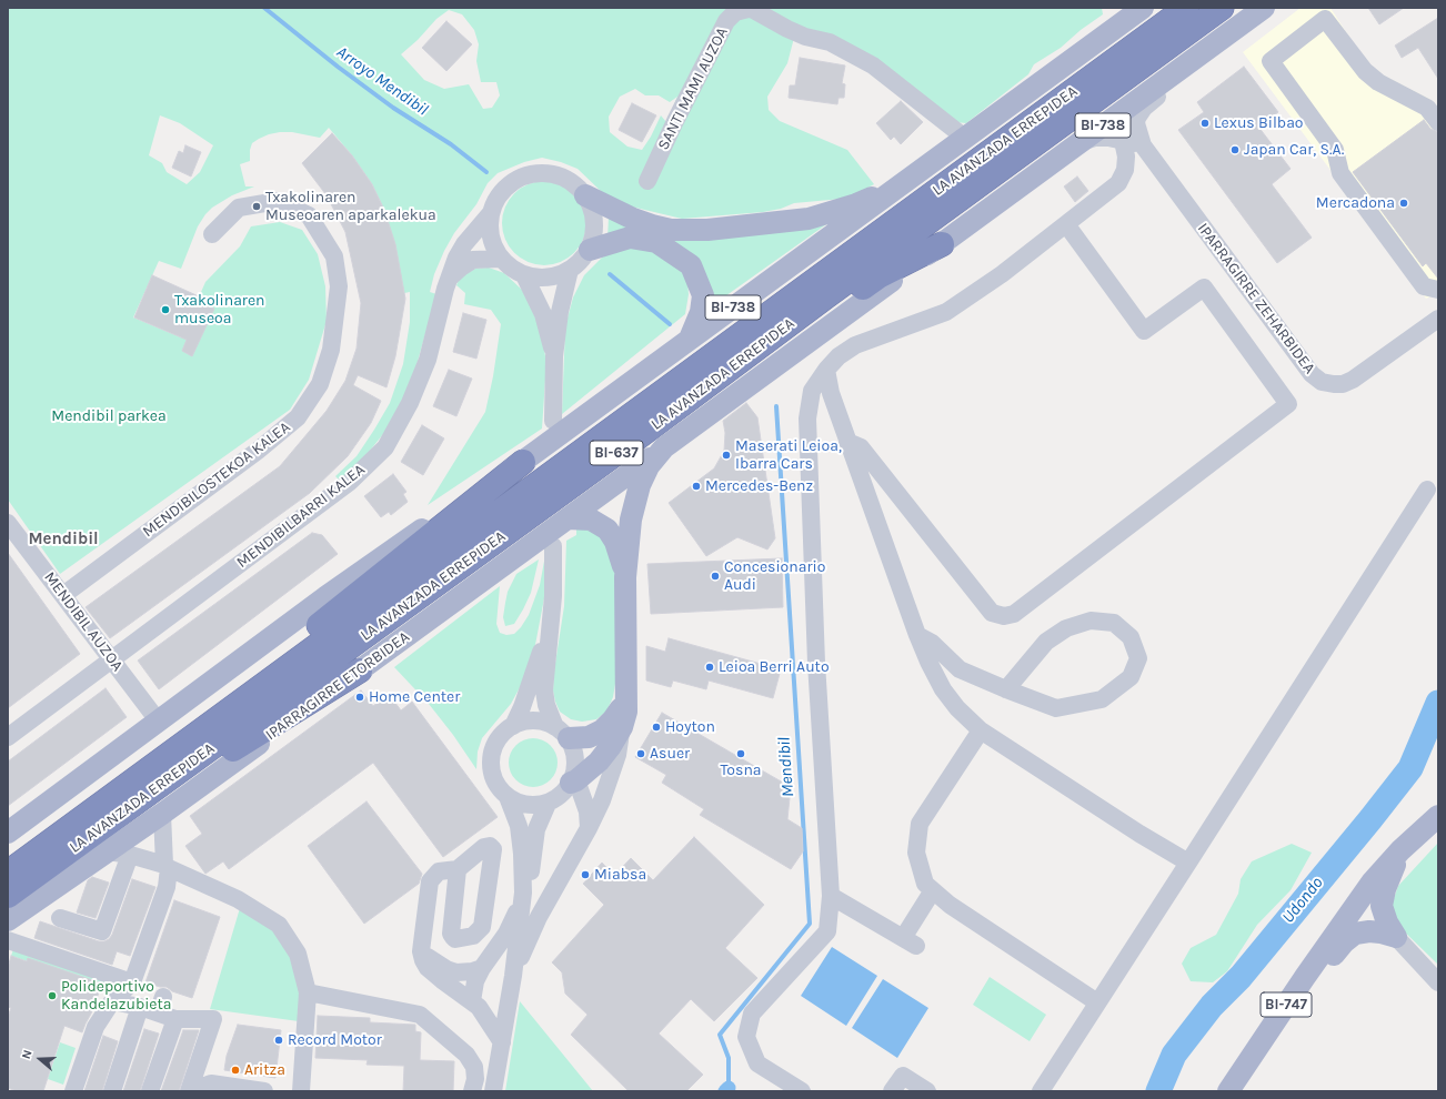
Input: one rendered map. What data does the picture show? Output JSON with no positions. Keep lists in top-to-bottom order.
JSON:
{
  "streets": {
    "highway": ["LA AVANZADA ERREPIDEA", "BI-637"],
    "main road": ["BI-738", "IPARRAGIRRE ETORBIDEA", "BI-747"],
    "street": [
      "SANTI MAMI AUZOA",
      "IPARRAGIRRE ZEHARBIDEA",
      "MENDIBILOSTEKOA KALEA",
      "MENDIBILBARRI KALEA",
      "MENDIBIL AUZOA"
    ]
  },
  "crossings": [
    ["SANTI MAMI AUZOA", "BI-738"],
    ["BI-738", "IPARRAGIRRE ETORBIDEA"],
    ["MENDIBILOSTEKOA KALEA", "MENDIBIL AUZOA"],
    ["MENDIBILBARRI KALEA", "MENDIBIL AUZOA"]
  ],
  "districts": ["Mendibil"],
  "water": ["Arroyo Mendibil", "Mendibil", "Udondo"],
  "parks": ["Mendibil parkea"],
  "places": [
    "Lexus Bilbao",
    "Japan Car, S.A.",
    "Mercadona",
    "Txakolinaren Museoaren aparkalekua",
    "Txakolinaren museoa",
    "Maserati Leioa, Ibarra Cars",
    "Mercedes-Benz",
    "Concesionario Audi",
    "Leioa Berri Auto",
    "Home Center",
    "Hoyton",
    "Asuer",
    "Tosna",
    "Miabsa",
    "Polideportivo Kandelazubieta",
    "Record Motor",
    "Aritza"
  ],
  "north": "left"
}
